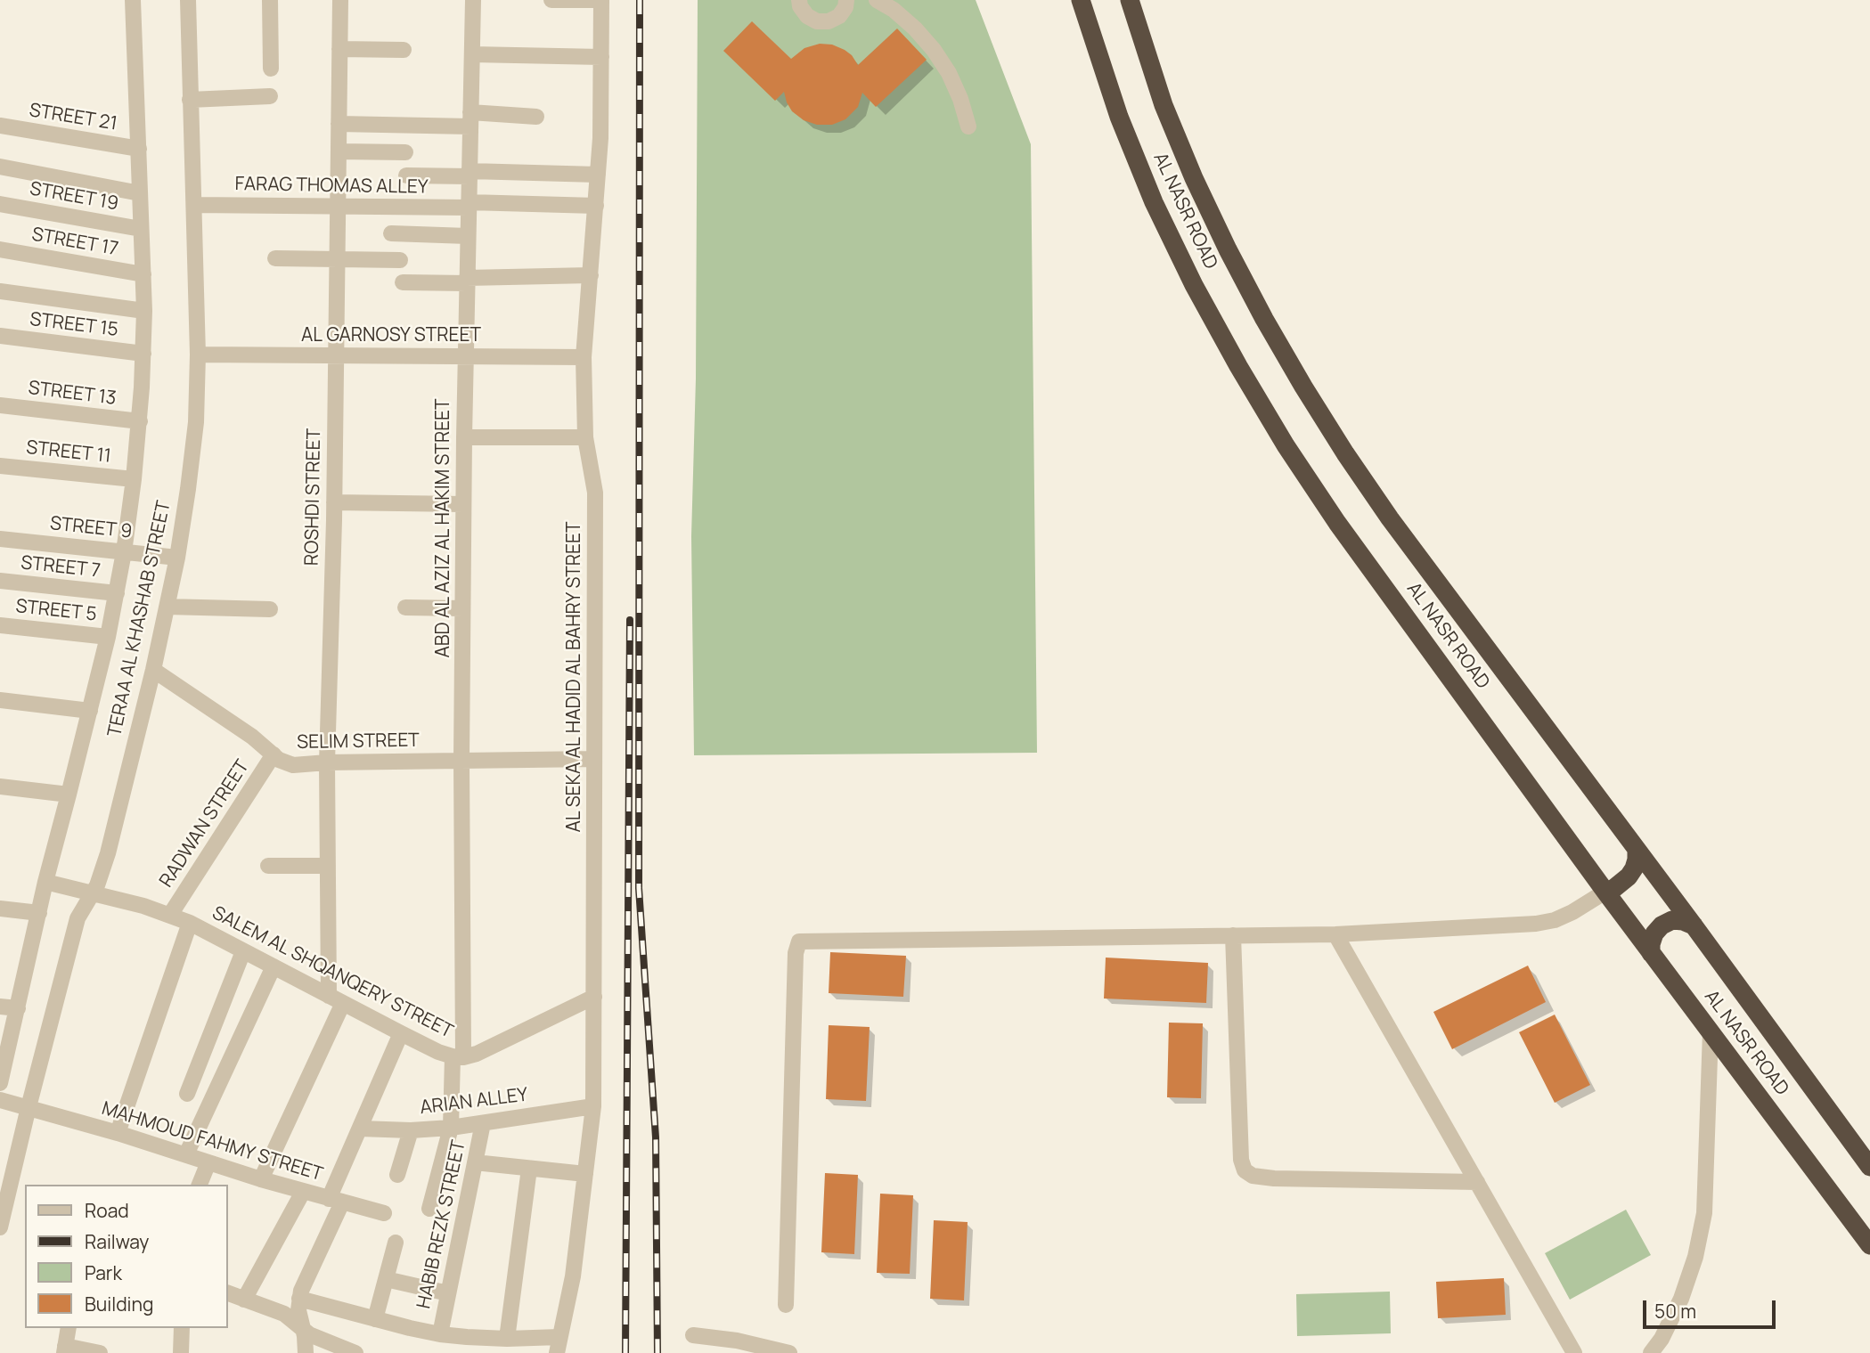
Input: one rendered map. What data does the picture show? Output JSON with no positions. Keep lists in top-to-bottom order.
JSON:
{
  "streets": {
    "highway": ["AL NASR ROAD"],
    "street": [
      "STREET 21",
      "FARAG THOMAS ALLEY",
      "STREET 19",
      "STREET 17",
      "STREET 15",
      "AL GARNOSY STREET",
      "STREET 13",
      "STREET 11",
      "ROSHDI STREET",
      "STREET 9",
      "ABD AL AZIZ AL HAKIM STREET",
      "STREET 7",
      "STREET 5",
      "TERAA AL KHASHAB STREET",
      "AL SEKA AL HADID AL BAHRY STREET",
      "SELIM STREET",
      "RADWAN STREET",
      "SALEM AL SHQANQERY STREET",
      "ARIAN ALLEY",
      "MAHMOUD FAHMY STREET",
      "HABIB REZK STREET"
    ]
  },
  "crossings": [
    ["STREET 21", "TERAA AL KHASHAB STREET"],
    ["FARAG THOMAS ALLEY", "ROSHDI STREET"],
    ["FARAG THOMAS ALLEY", "ABD AL AZIZ AL HAKIM STREET"],
    ["FARAG THOMAS ALLEY", "TERAA AL KHASHAB STREET"],
    ["FARAG THOMAS ALLEY", "AL SEKA AL HADID AL BAHRY STREET"],
    ["STREET 19", "TERAA AL KHASHAB STREET"],
    ["STREET 17", "TERAA AL KHASHAB STREET"],
    ["STREET 15", "TERAA AL KHASHAB STREET"],
    ["AL GARNOSY STREET", "ROSHDI STREET"],
    ["AL GARNOSY STREET", "ABD AL AZIZ AL HAKIM STREET"],
    ["AL GARNOSY STREET", "TERAA AL KHASHAB STREET"],
    ["AL GARNOSY STREET", "AL SEKA AL HADID AL BAHRY STREET"],
    ["STREET 13", "TERAA AL KHASHAB STREET"],
    ["STREET 11", "TERAA AL KHASHAB STREET"],
    ["ROSHDI STREET", "SELIM STREET"],
    ["ROSHDI STREET", "SALEM AL SHQANQERY STREET"],
    ["STREET 9", "TERAA AL KHASHAB STREET"],
    ["ABD AL AZIZ AL HAKIM STREET", "SELIM STREET"],
    ["ABD AL AZIZ AL HAKIM STREET", "SALEM AL SHQANQERY STREET"],
    ["ABD AL AZIZ AL HAKIM STREET", "ARIAN ALLEY"],
    ["STREET 7", "TERAA AL KHASHAB STREET"],
    ["STREET 5", "TERAA AL KHASHAB STREET"],
    ["TERAA AL KHASHAB STREET", "SELIM STREET"],
    ["TERAA AL KHASHAB STREET", "SALEM AL SHQANQERY STREET"],
    ["TERAA AL KHASHAB STREET", "MAHMOUD FAHMY STREET"],
    ["AL SEKA AL HADID AL BAHRY STREET", "SELIM STREET"],
    ["AL SEKA AL HADID AL BAHRY STREET", "SALEM AL SHQANQERY STREET"],
    ["AL SEKA AL HADID AL BAHRY STREET", "ARIAN ALLEY"],
    ["SELIM STREET", "RADWAN STREET"],
    ["RADWAN STREET", "SALEM AL SHQANQERY STREET"],
    ["ARIAN ALLEY", "HABIB REZK STREET"]
  ],
  "legend": [
    "Road",
    "Railway",
    "Park",
    "Building"
  ],
  "scale_bar": "50 m"
}
